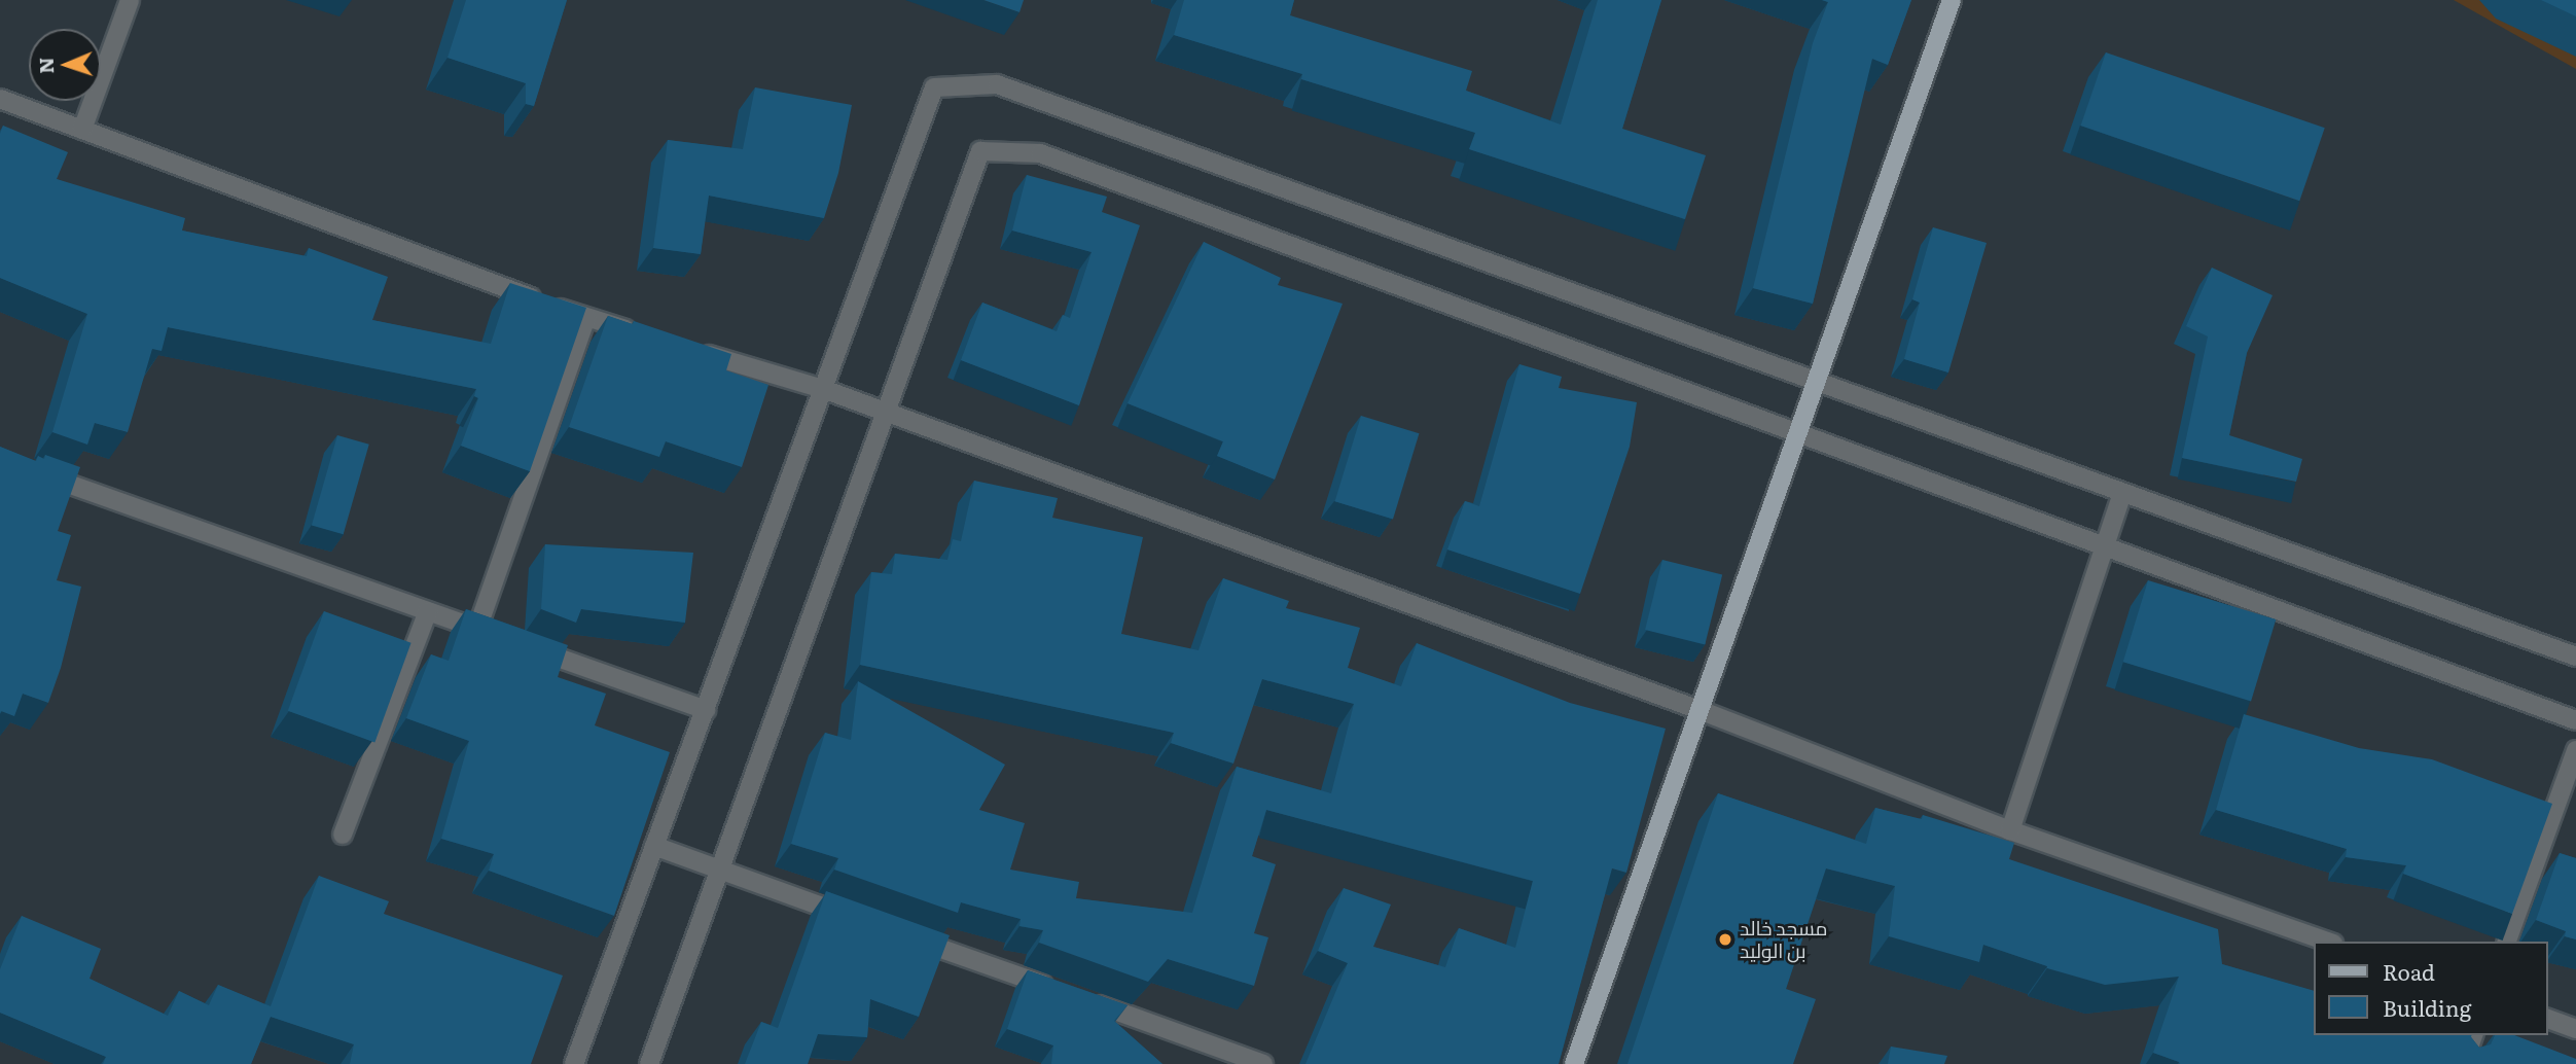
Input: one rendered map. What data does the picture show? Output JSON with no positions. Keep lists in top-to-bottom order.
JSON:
{
  "places": ["مسجد خالد بن الوليد"],
  "legend": ["Road", "Building"],
  "north": "left"
}
